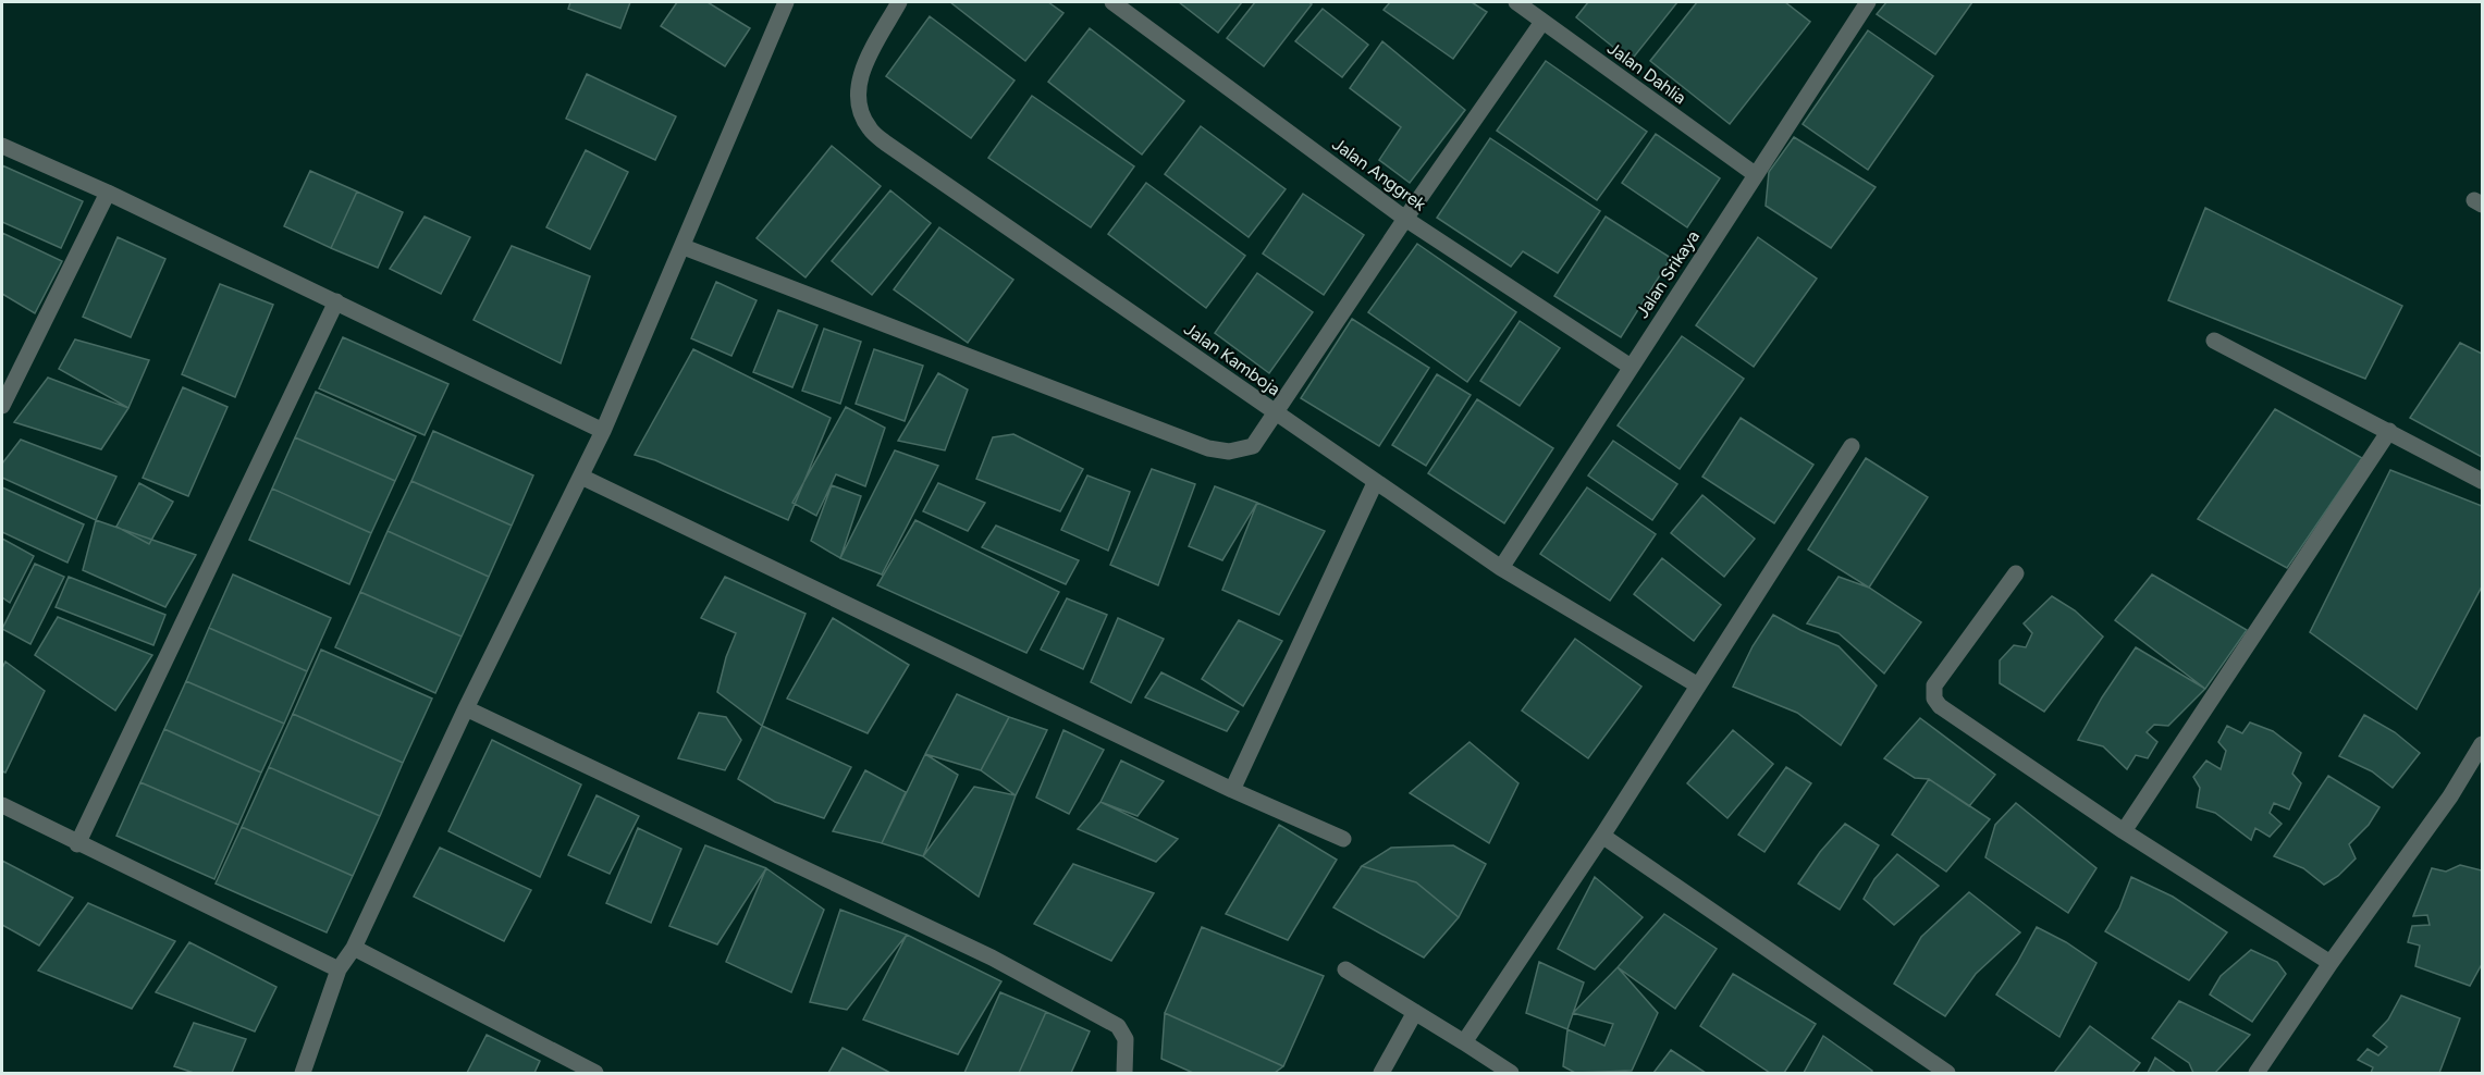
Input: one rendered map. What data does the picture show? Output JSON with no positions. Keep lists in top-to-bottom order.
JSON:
{
  "streets": {
    "street": [
      "Jalan Dahlia",
      "Jalan Anggrek",
      "Jalan Srikaya",
      "Jalan Kamboja"
    ]
  },
  "crossings": [
    ["Jalan Dahlia", "Jalan Srikaya"],
    ["Jalan Anggrek", "Jalan Srikaya"],
    ["Jalan Srikaya", "Jalan Kamboja"]
  ]
}
